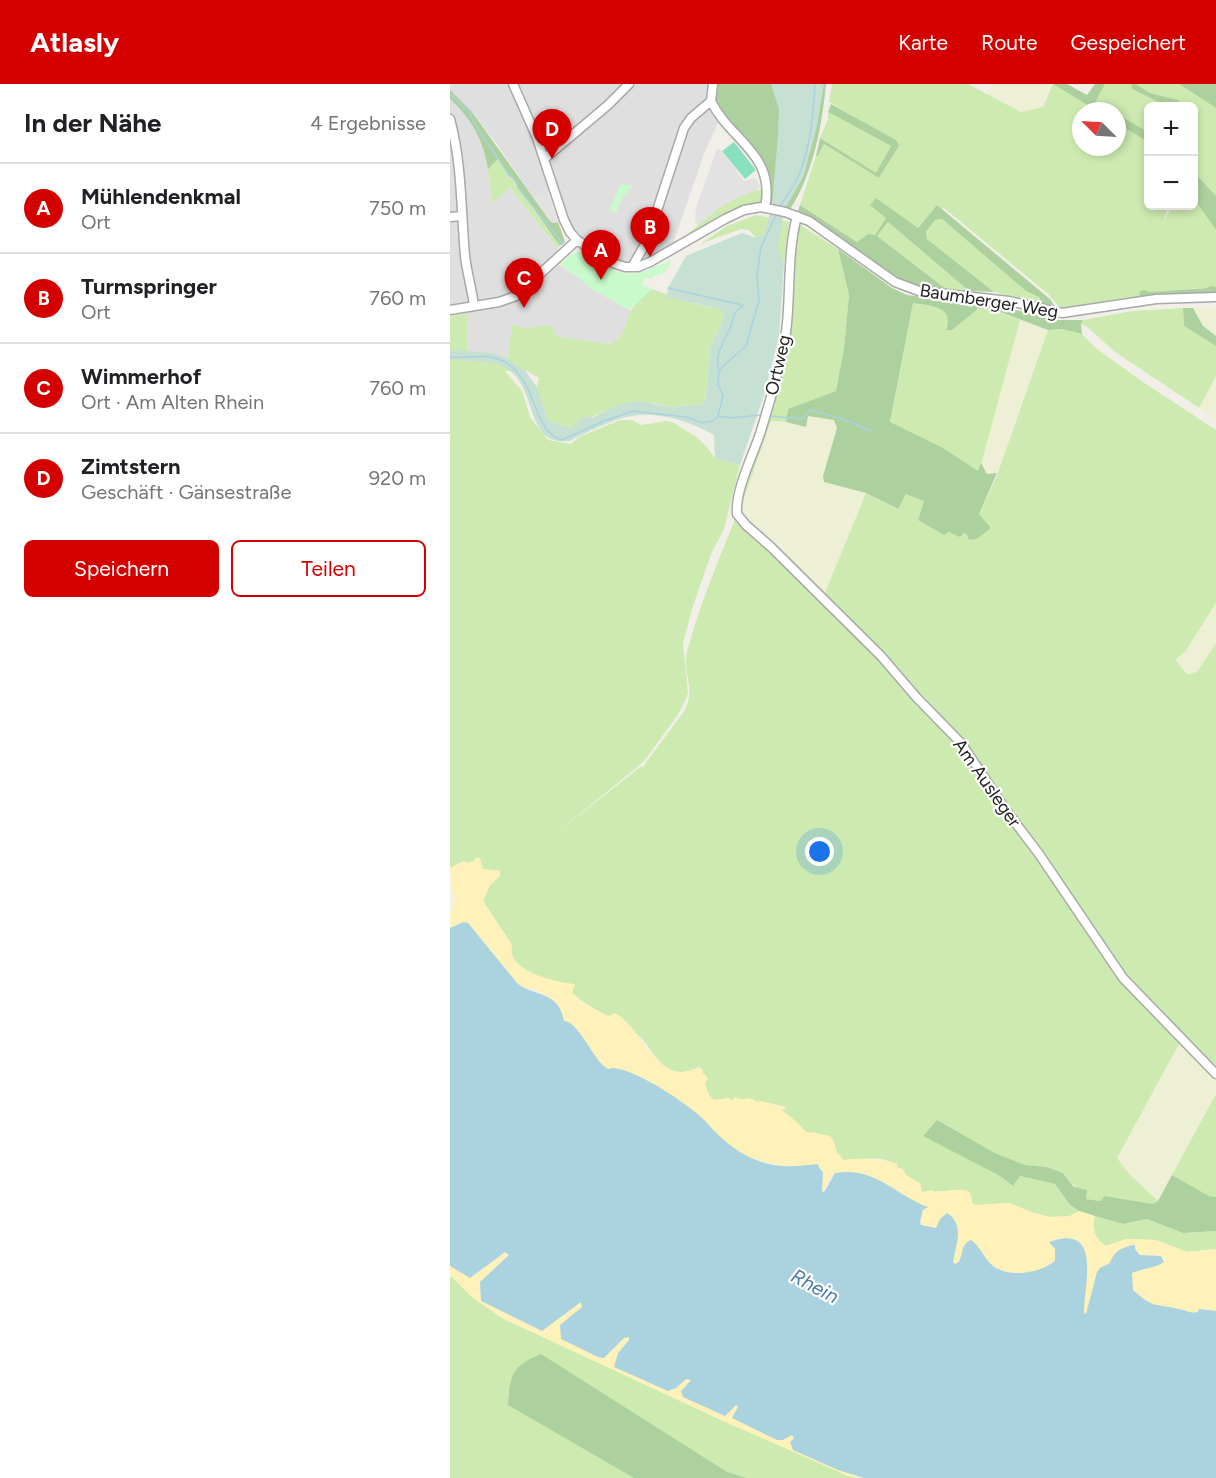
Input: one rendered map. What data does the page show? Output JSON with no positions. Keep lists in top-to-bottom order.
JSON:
{
  "streets": {
    "street": ["Baumberger Weg", "Ortweg", "Am Ausleger"]
  },
  "crossings": [
    ["Baumberger Weg", "Ortweg"],
    ["Ortweg", "Am Ausleger"]
  ],
  "water": ["Rhein"],
  "north": "top left",
  "page": {
    "header": "Atlasly",
    "nav": ["Karte", "Route", "Gespeichert"],
    "heading": ["In der Nähe", "4 Ergebnisse"],
    "map_buttons": ["+", "−"],
    "pins": [
      "D",
      "B",
      "A",
      "C"
    ],
    "list": [
      {
        "mark": "A",
        "name": "Mühlendenkmal",
        "note": "Ort",
        "value": "750 m"
      },
      {
        "mark": "B",
        "name": "Turmspringer",
        "note": "Ort",
        "value": "760 m"
      },
      {
        "mark": "C",
        "name": "Wimmerhof",
        "note": "Ort · Am Alten Rhein",
        "value": "760 m"
      },
      {
        "mark": "D",
        "name": "Zimtstern",
        "note": "Geschäft · Gänsestraße",
        "value": "920 m"
      }
    ],
    "buttons": ["Speichern", "Teilen"]
  }
}
